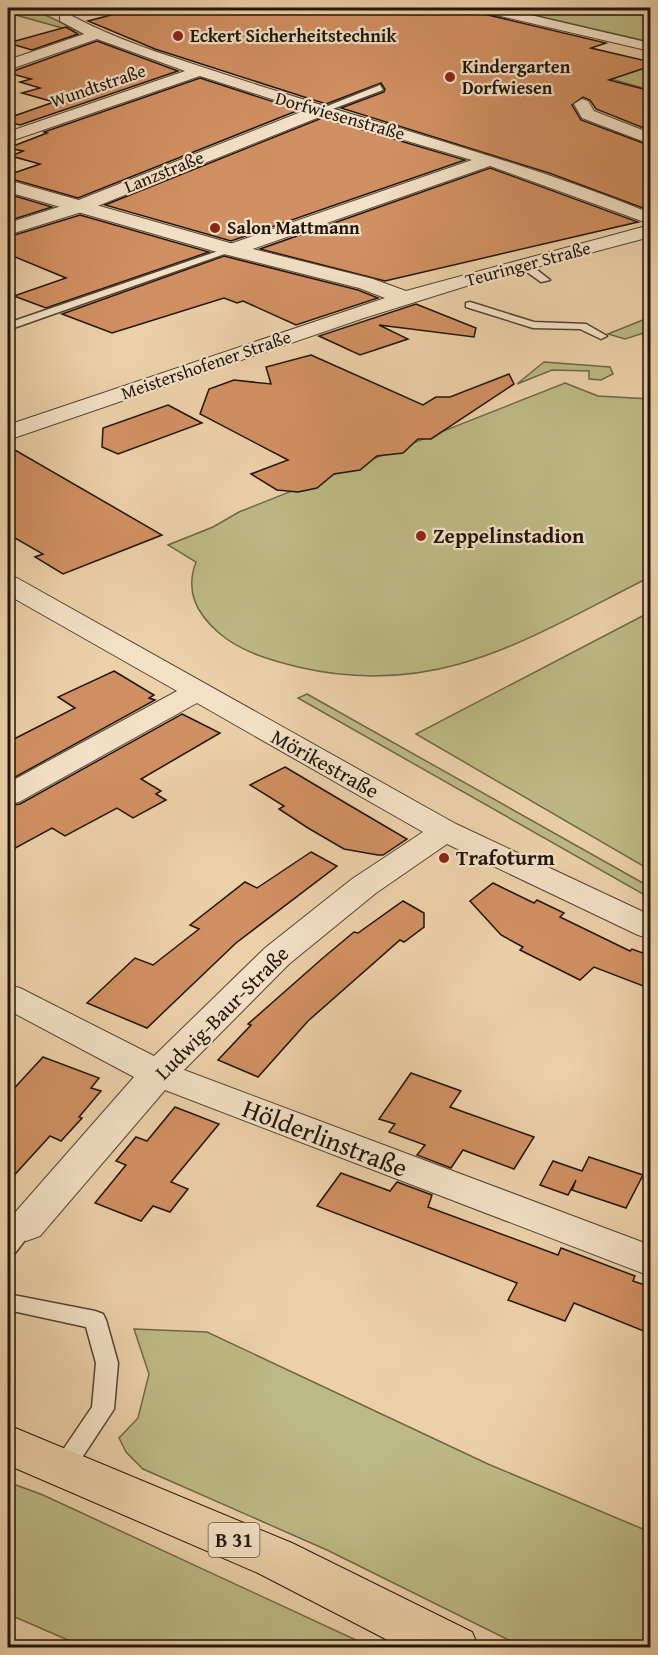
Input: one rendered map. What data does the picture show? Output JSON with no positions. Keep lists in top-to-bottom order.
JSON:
{
  "streets": {
    "main road": ["B 31"],
    "street": [
      "Wundtstraße",
      "Dorfwiesenstraße",
      "Lanzstraße",
      "Teuringer Straße",
      "Meistershofener Straße",
      "Mörikestraße",
      "Ludwig-Baur-Straße",
      "Hölderlinstraße"
    ]
  },
  "crossings": [
    ["Wundtstraße", "Dorfwiesenstraße"],
    ["Dorfwiesenstraße", "Lanzstraße"],
    ["Teuringer Straße", "Meistershofener Straße"],
    ["Mörikestraße", "Ludwig-Baur-Straße"],
    ["Ludwig-Baur-Straße", "Hölderlinstraße"]
  ],
  "places": [
    "Eckert Sicherheitstechnik",
    "Kindergarten Dorfwiesen",
    "Salon Mattmann",
    "Zeppelinstadion",
    "Trafoturm"
  ]
}
